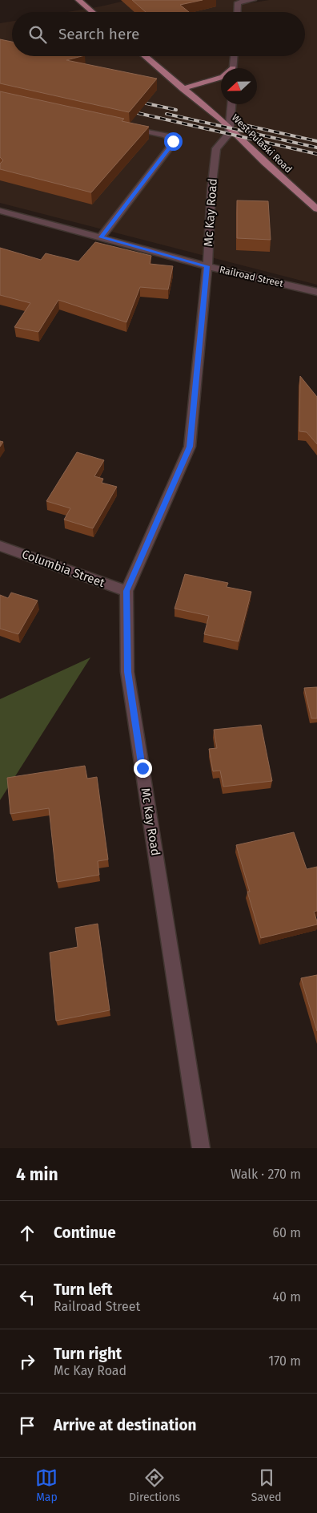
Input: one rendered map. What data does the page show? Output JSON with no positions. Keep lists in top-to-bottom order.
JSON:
{
  "streets": {
    "main road": ["West Pulaski Road"],
    "street": ["Mc Kay Road", "Railroad Street", "Columbia Street"]
  },
  "crossings": [
    ["West Pulaski Road", "Mc Kay Road"],
    ["Mc Kay Road", "Railroad Street"],
    ["Mc Kay Road", "Columbia Street"]
  ],
  "north": "left",
  "page": {
    "search": "Search here",
    "heading": ["4 min", "Walk · 270 m"],
    "list": [
      ["Continue", "60 m"],
      ["Turn left", "Railroad Street", "40 m"],
      ["Turn right", "Mc Kay Road", "170 m"],
      "Arrive at destination"
    ],
    "nav": ["Map", "Directions", "Saved"]
  }
}
